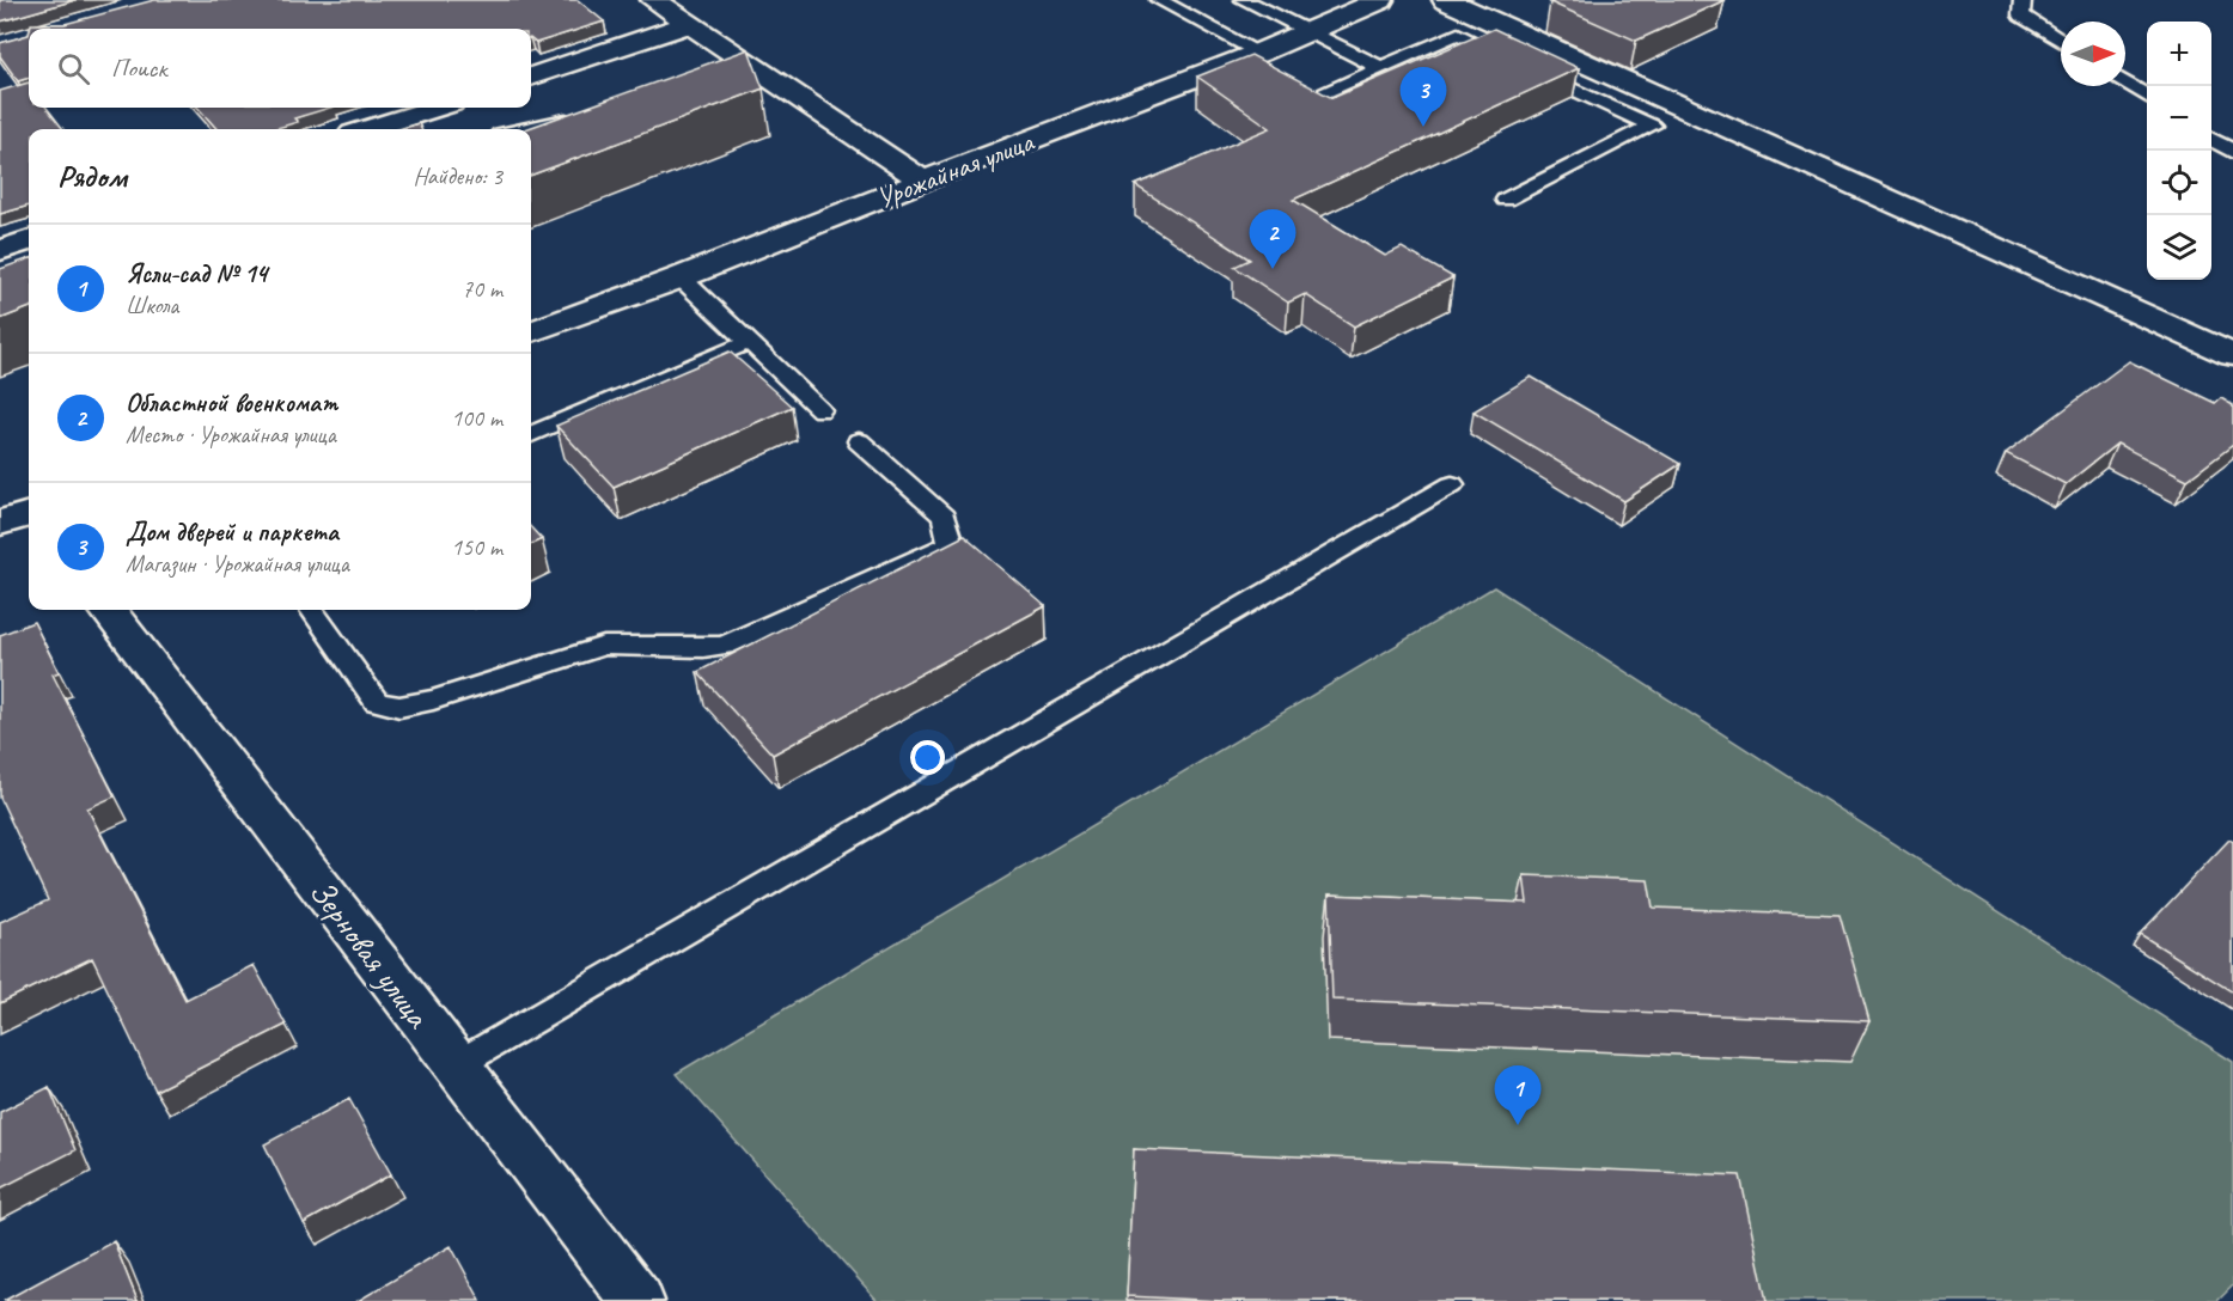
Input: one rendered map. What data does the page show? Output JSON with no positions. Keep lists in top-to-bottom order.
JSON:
{
  "streets": {
    "street": ["Урожайная улица", "Зерновая улица"]
  },
  "north": "right",
  "page": {
    "map_buttons": ["+", "−"],
    "search": "Поиск",
    "pins": ["3", "2", "1"],
    "heading": ["Рядом", "Найдено: 3"],
    "list": [
      {
        "mark": "1",
        "name": "Ясли-сад № 14",
        "note": "Школа",
        "value": "70 m"
      },
      {
        "mark": "2",
        "name": "Областной военкомат",
        "note": "Место · Урожайная улица",
        "value": "100 m"
      },
      {
        "mark": "3",
        "name": "Дом дверей и паркета",
        "note": "Магазин · Урожайная улица",
        "value": "150 m"
      }
    ]
  }
}
